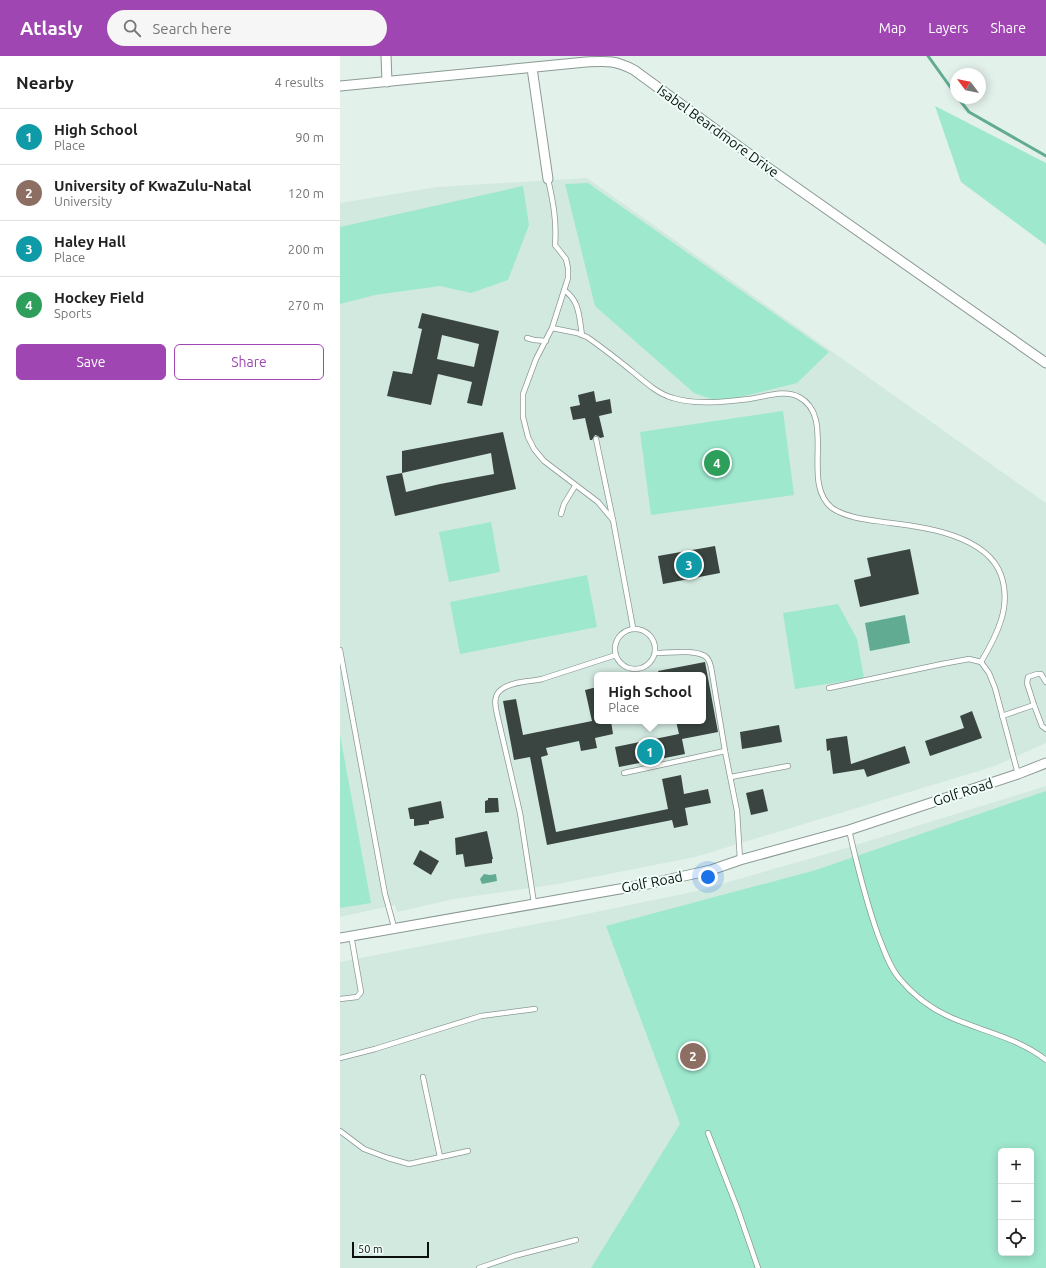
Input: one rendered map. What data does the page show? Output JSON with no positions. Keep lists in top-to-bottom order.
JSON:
{
  "streets": {
    "street": ["Isabel Beardmore Drive", "Golf Road"]
  },
  "scale_bar": "50 m",
  "north": "top left",
  "page": {
    "header": "Atlasly",
    "search": "Search here",
    "nav": ["Map", "Layers", "Share"],
    "heading": ["Nearby", "4 results"],
    "list": [
      {
        "mark": "1",
        "name": "High School",
        "note": "Place",
        "value": "90 m"
      },
      {
        "mark": "2",
        "name": "University of KwaZulu-Natal",
        "note": "University",
        "value": "120 m"
      },
      {
        "mark": "3",
        "name": "Haley Hall",
        "note": "Place",
        "value": "200 m"
      },
      {
        "mark": "4",
        "name": "Hockey Field",
        "note": "Sports",
        "value": "270 m"
      }
    ],
    "buttons": ["Save", "Share"],
    "pins": [
      "4",
      "3",
      "1",
      "2"
    ],
    "popup": ["High School", "Place"],
    "map_buttons": ["+", "−"],
    "scale": "50 m"
  }
}
